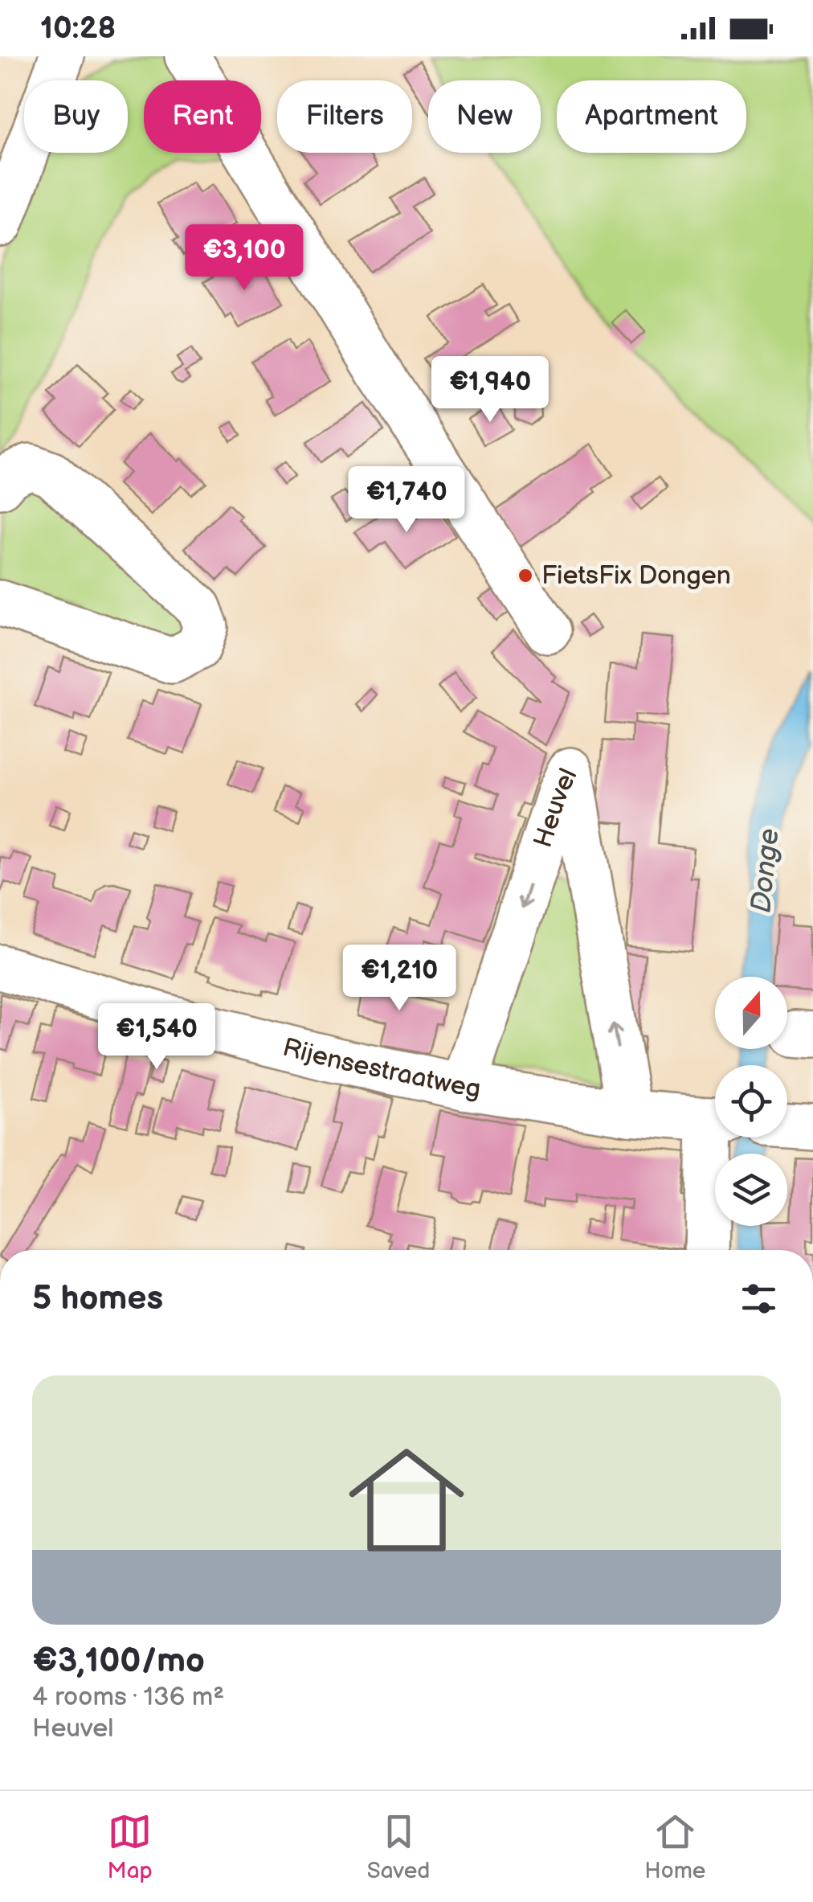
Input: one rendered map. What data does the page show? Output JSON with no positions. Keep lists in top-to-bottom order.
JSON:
{
  "streets": {
    "street": ["Heuvel", "Rijensestraatweg"]
  },
  "crossings": [
    ["Heuvel", "Rijensestraatweg"]
  ],
  "water": ["Donge"],
  "places": ["FietsFix Dongen"],
  "north": "top",
  "page": {
    "status": "10:28",
    "chip": [
      "Buy",
      "Rent",
      "Filters",
      "New",
      "Apartment"
    ],
    "price": [
      "€3,100",
      "€1,940",
      "€1,740",
      "€1,210",
      "€1,540"
    ],
    "heading": "5 homes",
    "list": [
      {
        "name": "€3,100/mo",
        "note": "4 rooms · 136 m² · Heuvel"
      }
    ],
    "tabs": ["Map", "Saved", "Home"]
  }
}
